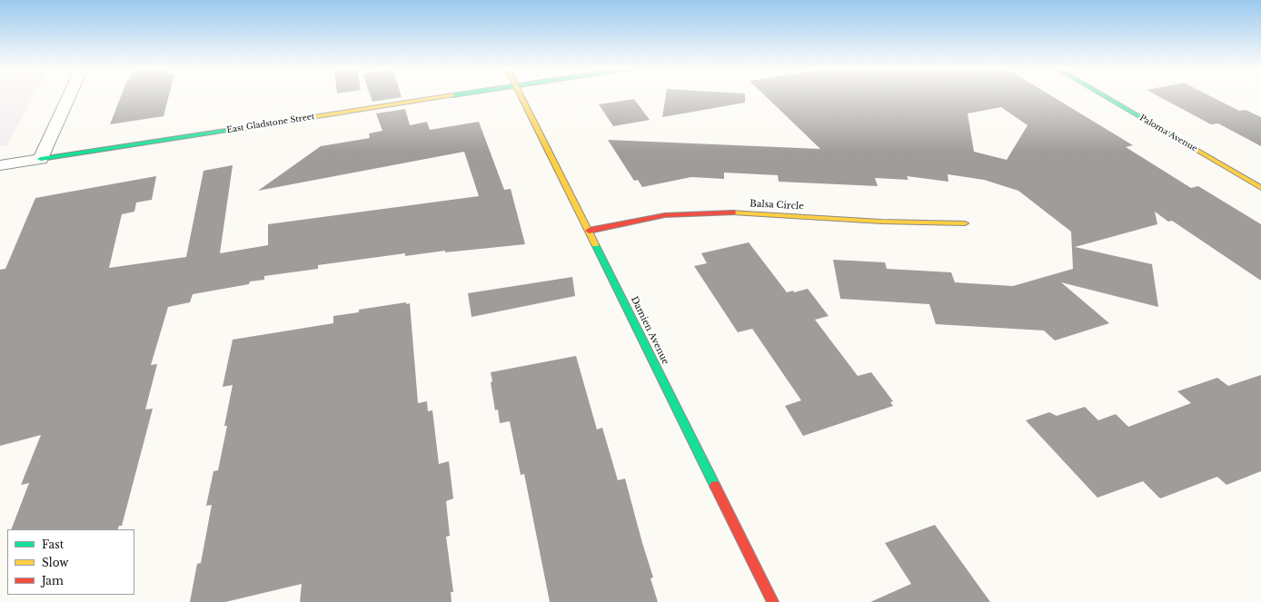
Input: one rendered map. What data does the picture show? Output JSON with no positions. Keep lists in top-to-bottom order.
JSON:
{
  "streets": {
    "street": [
      "East Gladstone Street",
      "Paloma Avenue",
      "Balsa Circle",
      "Damien Avenue"
    ]
  },
  "crossings": [
    ["Balsa Circle", "Damien Avenue"]
  ],
  "legend": ["Fast", "Slow", "Jam"]
}
